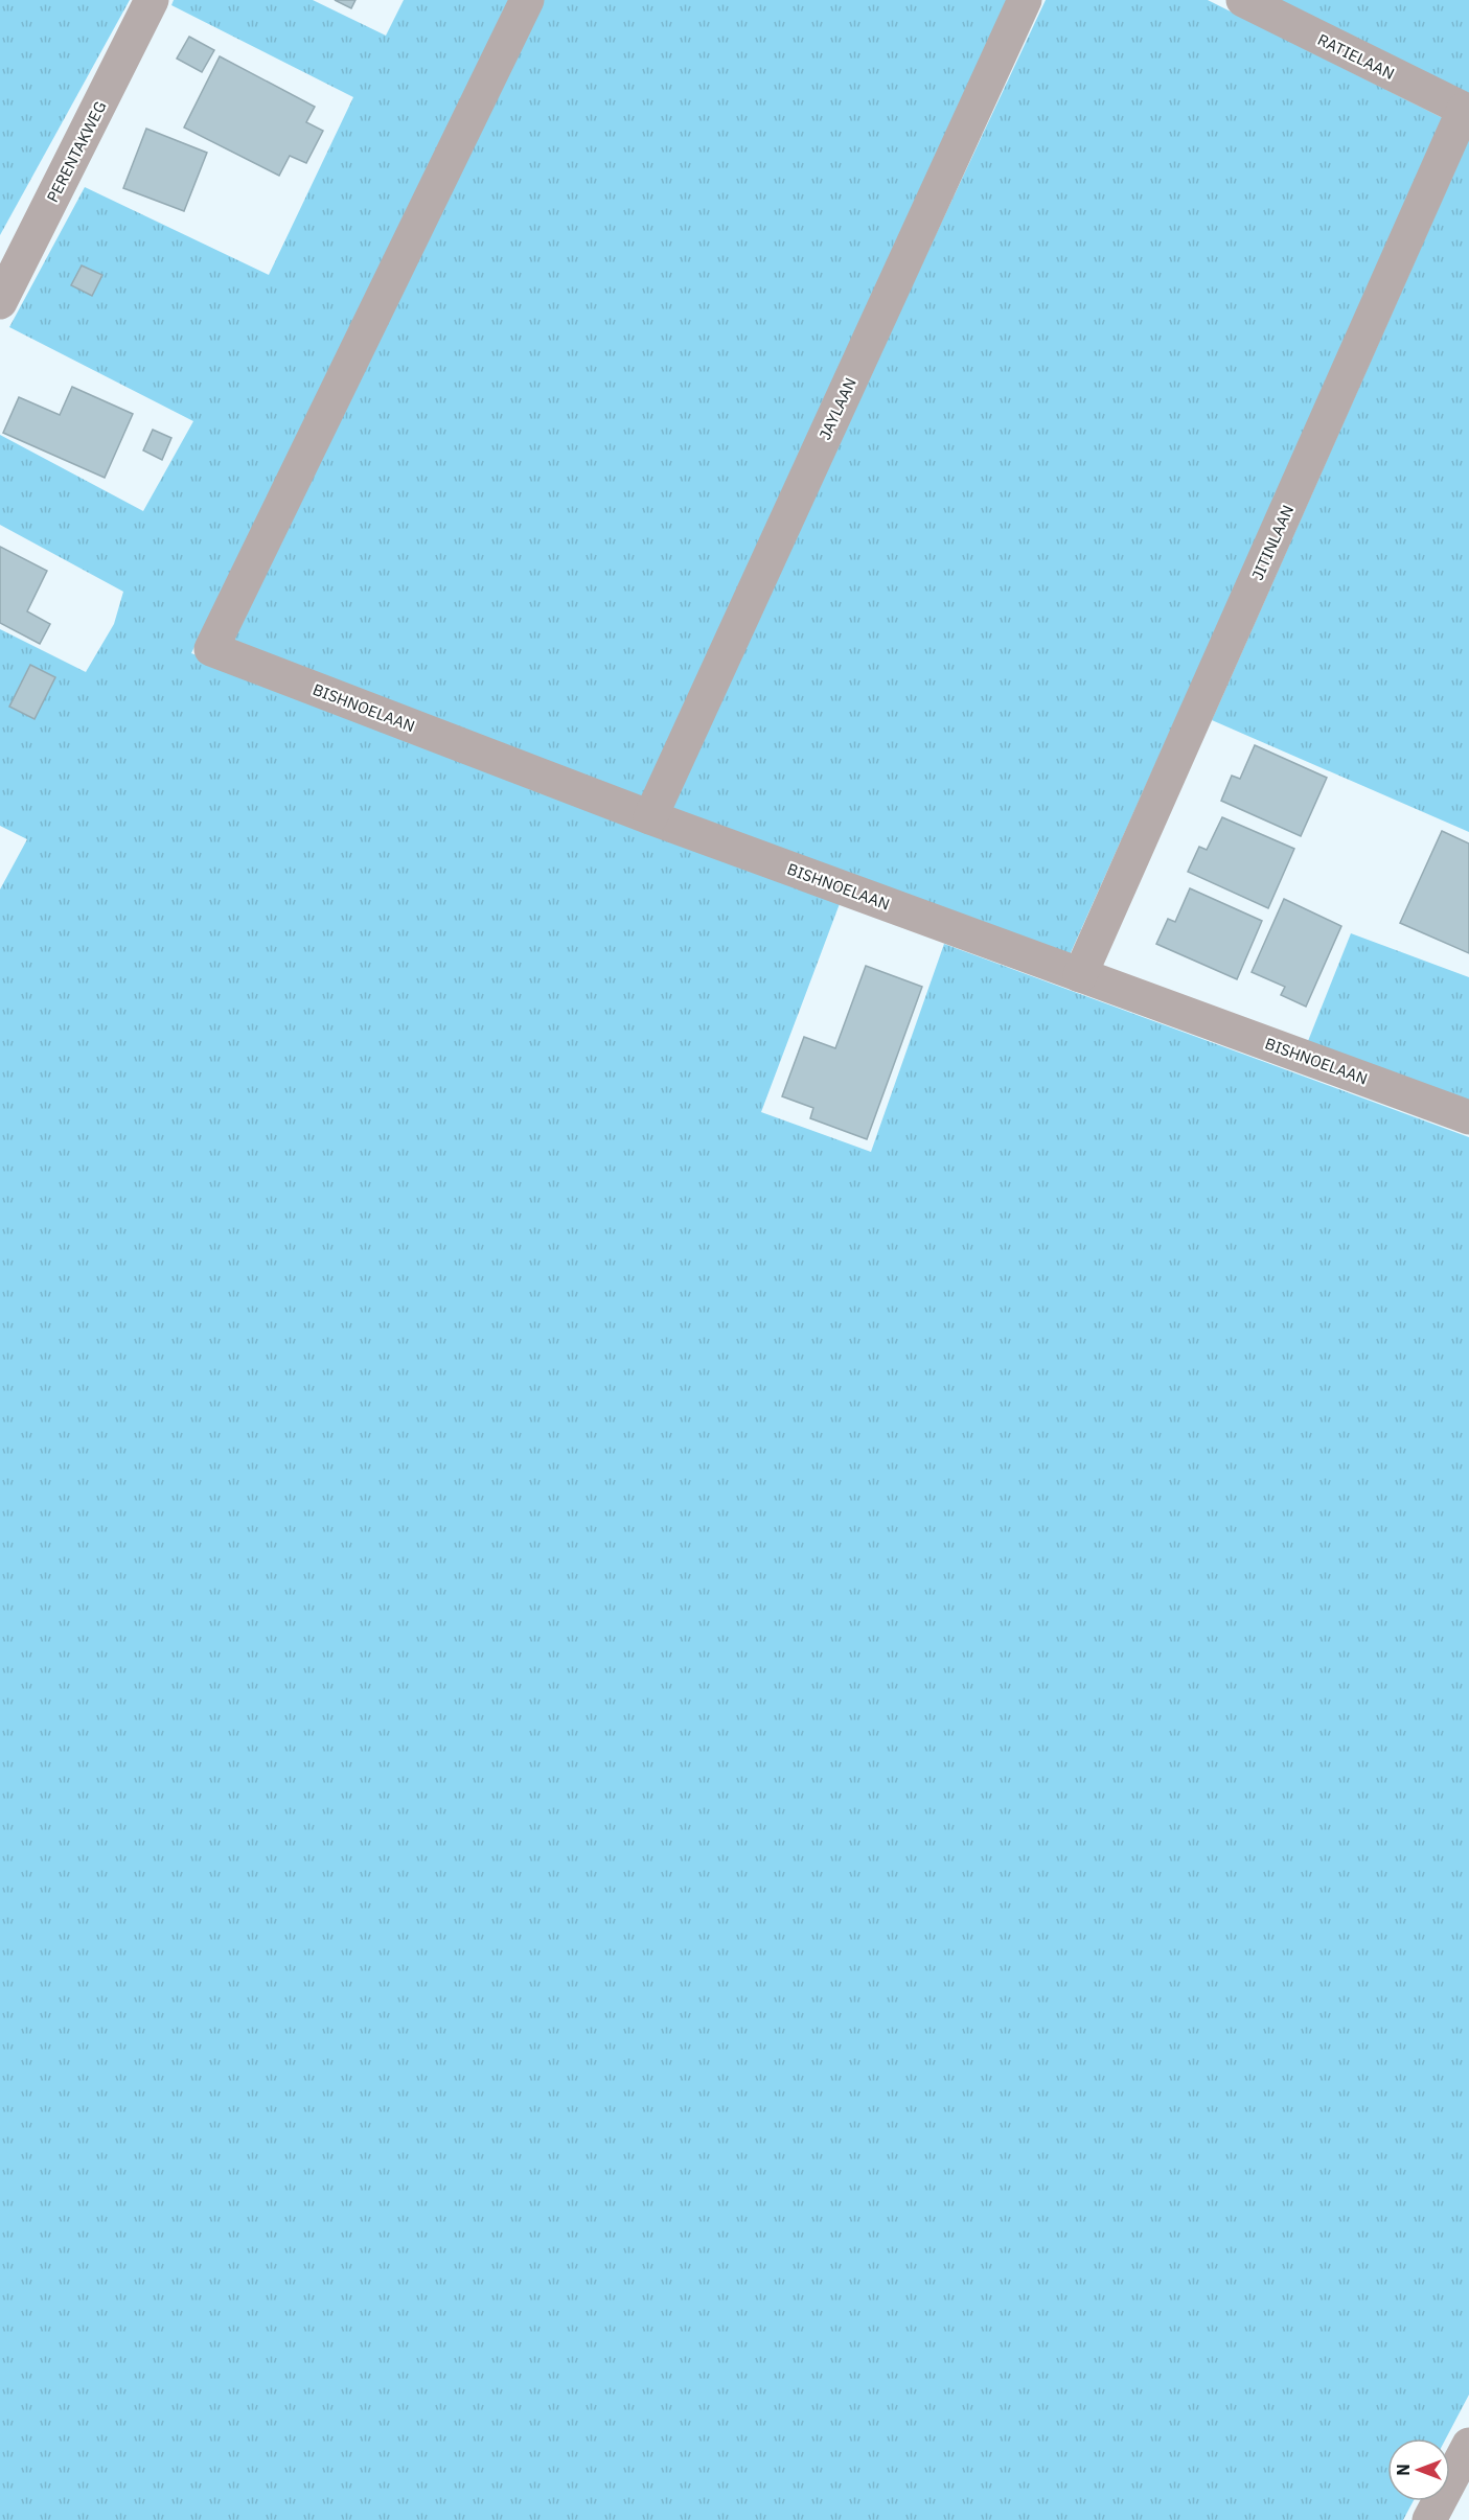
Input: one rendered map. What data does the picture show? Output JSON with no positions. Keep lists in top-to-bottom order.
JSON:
{
  "streets": {
    "street": [
      "RATIELAAN",
      "PERENTAKWEG",
      "JAYLAAN",
      "JITINLAAN",
      "BISHNOELAAN"
    ]
  },
  "crossings": [
    ["RATIELAAN", "JITINLAAN"],
    ["JAYLAAN", "BISHNOELAAN"],
    ["JITINLAAN", "BISHNOELAAN"]
  ],
  "north": "left"
}
